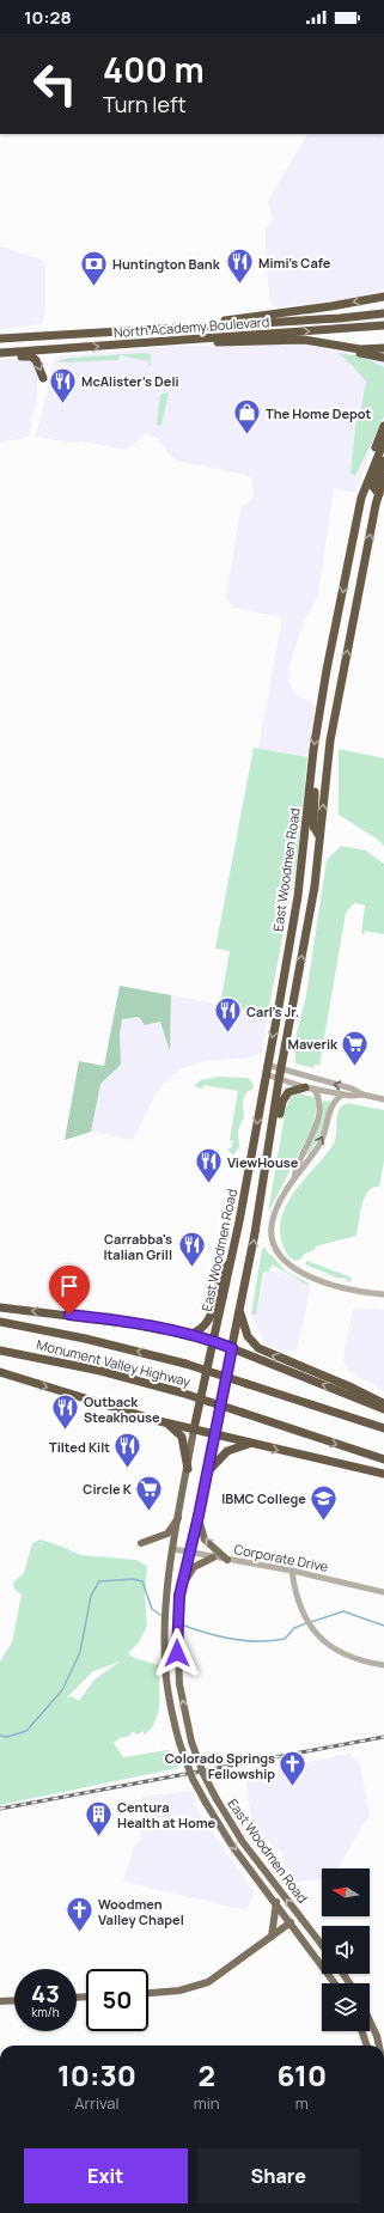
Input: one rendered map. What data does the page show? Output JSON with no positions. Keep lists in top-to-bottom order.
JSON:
{
  "streets": {
    "highway": ["North Academy Boulevard", "East Woodmen Road", "Monument Valley Highway"],
    "street": ["Corporate Drive"]
  },
  "crossings": [
    ["East Woodmen Road", "Corporate Drive"]
  ],
  "places": {
    "restaurant": [
      "Mimi's Cafe",
      "McAlister's Deli",
      "Carl's Jr.",
      "ViewHouse",
      "Carrabba's Italian Grill",
      "Outback Steakhouse",
      "Tilted Kilt"
    ],
    "bank": ["Huntington Bank"],
    "shop": ["The Home Depot"],
    "supermarket": ["Maverik", "Circle K"],
    "school or university": ["IBMC College"],
    "church": ["Colorado Springs Fellowship", "Woodmen Valley Chapel"],
    "building": ["Centura Health at Home"]
  },
  "north": "left",
  "page": {
    "status": "10:28",
    "turn": ["400 m", "Turn left"],
    "speed": "43 km/h",
    "limit": "50",
    "eta": [
      "10:30",
      "Arrival",
      "2",
      "min",
      "610",
      "m"
    ],
    "buttons": ["Exit", "Share"]
  }
}
